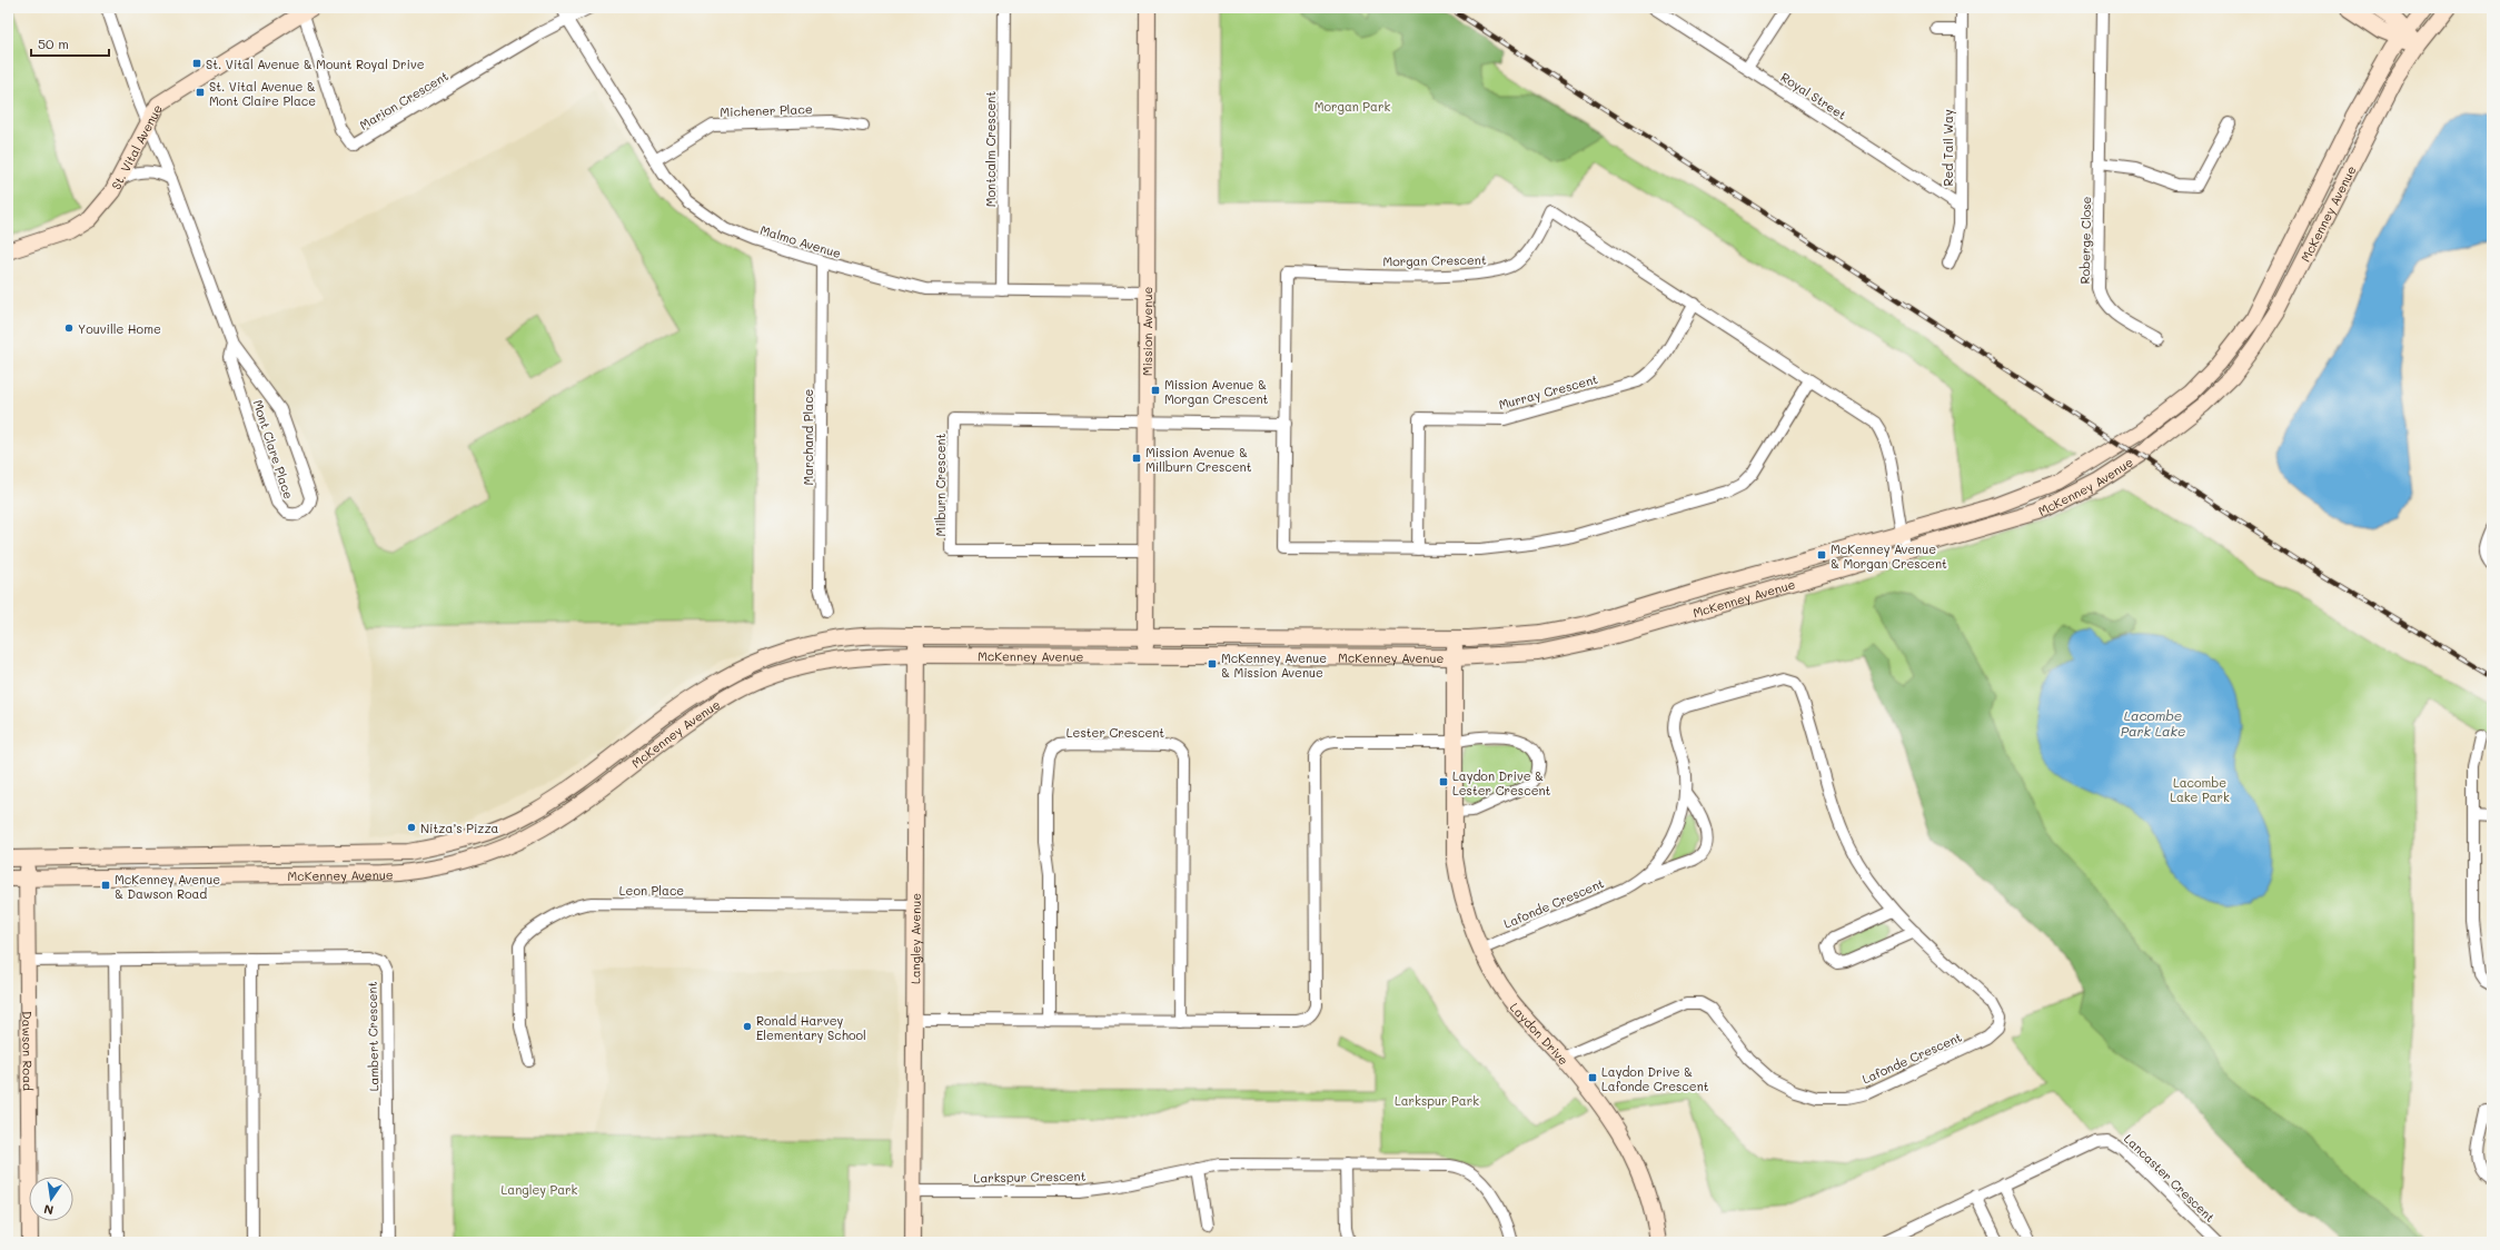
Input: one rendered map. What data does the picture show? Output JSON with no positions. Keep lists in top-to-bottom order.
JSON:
{
  "streets": {
    "main road": [
      "St. Vital Avenue",
      "McKenney Avenue",
      "Mission Avenue",
      "Langley Avenue",
      "Laydon Drive",
      "Dawson Road"
    ],
    "street": [
      "Royal Street",
      "Marion Crescent",
      "Michener Place",
      "Red Tail Way",
      "Montcalm Crescent",
      "Roberge Close",
      "Malmo Avenue",
      "Morgan Crescent",
      "Murray Crescent",
      "Marchand Place",
      "Mont Clare Place",
      "Milburn Crescent",
      "Lester Crescent",
      "Leon Place",
      "Lafonde Crescent",
      "Lambert Crescent",
      "Larkspur Crescent",
      "Lancaster Crescent"
    ]
  },
  "crossings": [
    ["Royal Street", "Red Tail Way"],
    ["Marion Crescent", "St. Vital Avenue"],
    ["Marion Crescent", "Malmo Avenue"],
    ["Michener Place", "Malmo Avenue"],
    ["St. Vital Avenue", "Mont Clare Place"],
    ["Montcalm Crescent", "Malmo Avenue"],
    ["McKenney Avenue", "Morgan Crescent"],
    ["McKenney Avenue", "Mission Avenue"],
    ["McKenney Avenue", "Langley Avenue"],
    ["McKenney Avenue", "Laydon Drive"],
    ["McKenney Avenue", "Dawson Road"],
    ["Malmo Avenue", "Mission Avenue"],
    ["Malmo Avenue", "Marchand Place"],
    ["Morgan Crescent", "Murray Crescent"],
    ["Mission Avenue", "Milburn Crescent"],
    ["Leon Place", "Langley Avenue"],
    ["Lafonde Crescent", "Laydon Drive"],
    ["Langley Avenue", "Larkspur Crescent"],
    ["Lambert Crescent", "Dawson Road"]
  ],
  "water": ["Lacombe Park Lake"],
  "parks": [
    "Morgan Park",
    "Lacombe Lake Park",
    "Larkspur Park",
    "Langley Park"
  ],
  "places": {
    "transit": [
      "St. Vital Avenue & Mount Royal Drive",
      "St. Vital Avenue & Mont Claire Place",
      "Mission Avenue & Morgan Crescent",
      "Mission Avenue & Millburn Crescent",
      "McKenney Avenue & Morgan Crescent",
      "McKenney Avenue & Mission Avenue",
      "Laydon Drive & Lester Crescent",
      "McKenney Avenue & Dawson Road",
      "Laydon Drive & Lafonde Crescent"
    ],
    "other": ["Youville Home", "Nitza’s Pizza", "Ronald Harvey Elementary School"]
  },
  "scale_bar": "50 m",
  "north": "bottom"
}
